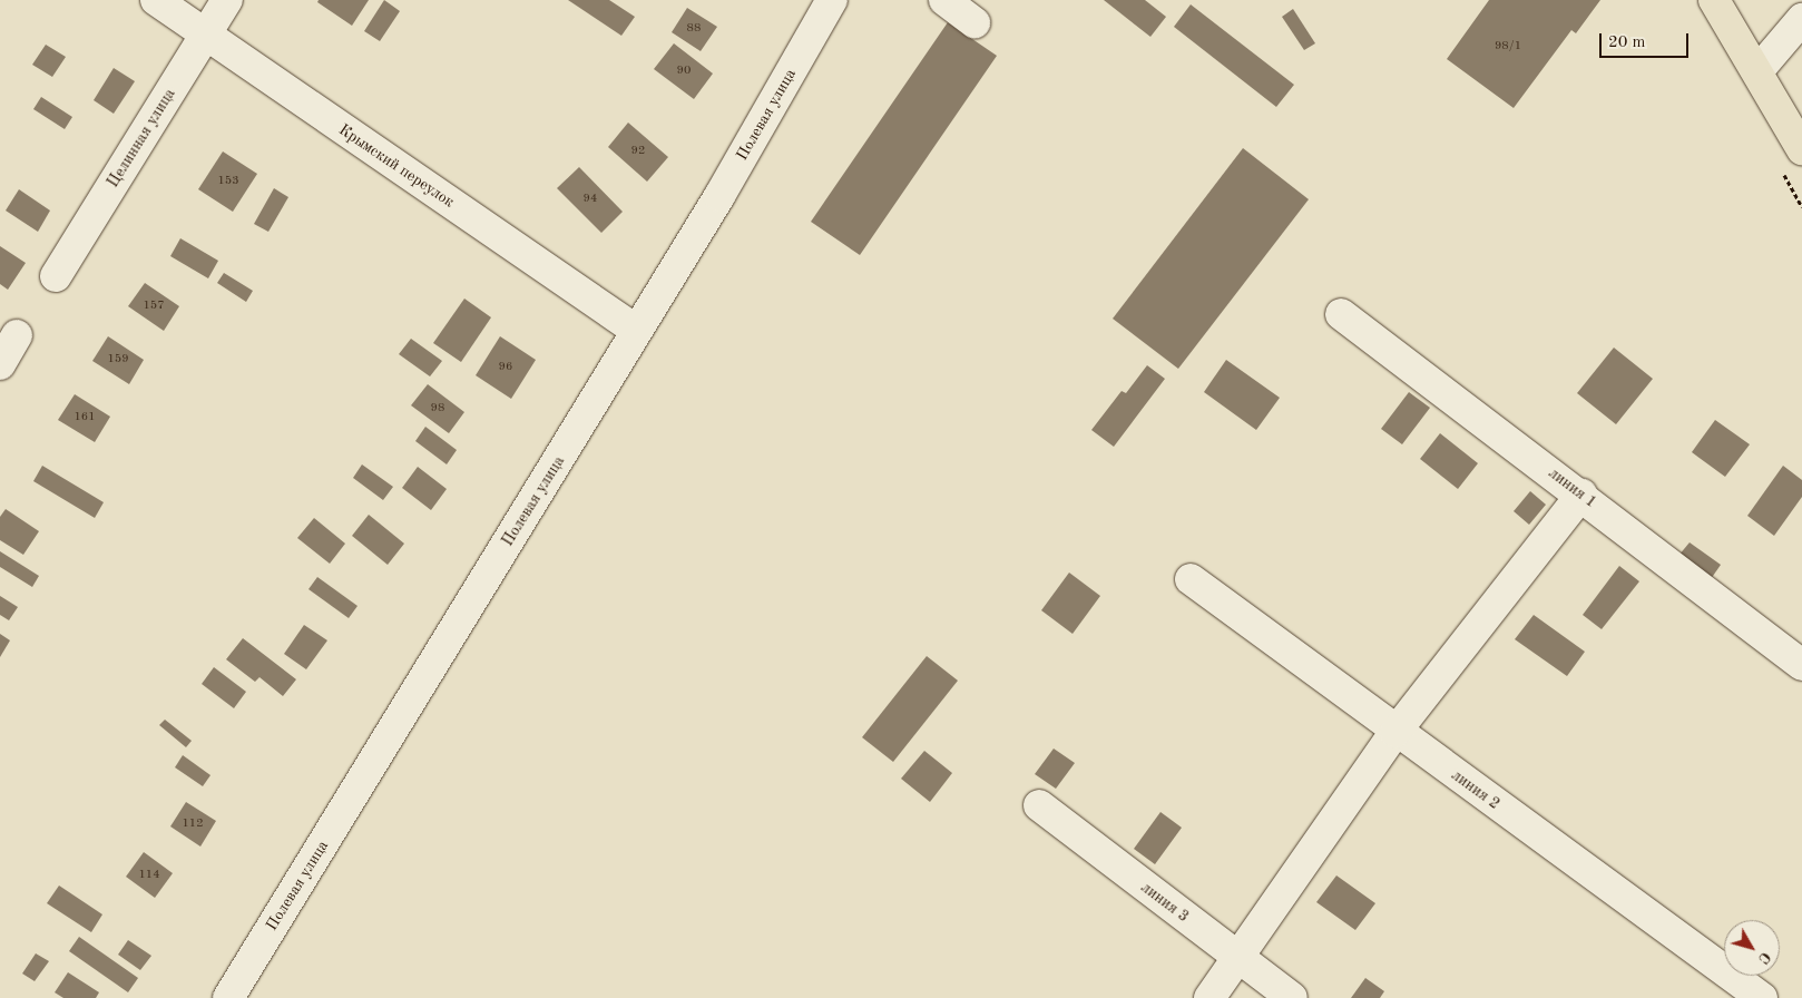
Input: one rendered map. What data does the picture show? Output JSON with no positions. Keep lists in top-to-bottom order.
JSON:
{
  "streets": {
    "street": [
      "Полевая улица",
      "Целинная улица",
      "Крымский переулок",
      "линия 1",
      "линия 2",
      "линия 3"
    ]
  },
  "crossings": [
    ["Полевая улица", "Крымский переулок"],
    ["Целинная улица", "Крымский переулок"]
  ],
  "house_numbers": [
    "88",
    "98/1",
    "90",
    "92",
    "153",
    "94",
    "157",
    "159",
    "96",
    "98",
    "161",
    "112",
    "114"
  ],
  "scale_bar": "20 m",
  "north": "bottom right"
}
